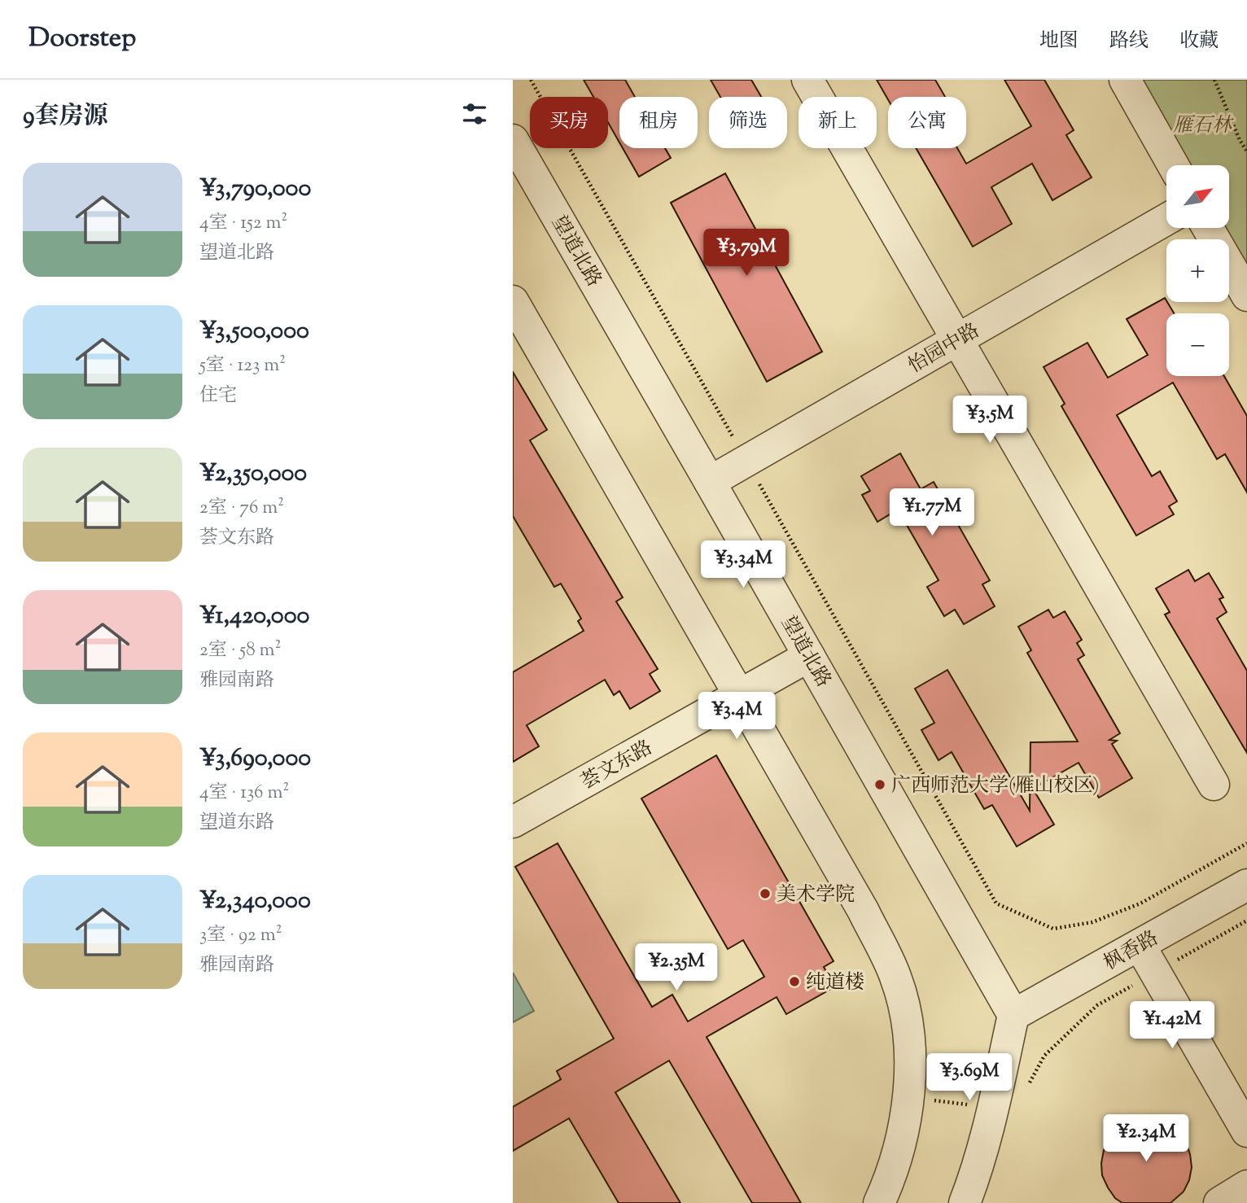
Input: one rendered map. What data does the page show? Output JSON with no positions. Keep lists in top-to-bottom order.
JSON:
{
  "streets": {
    "street": [
      "望道北路",
      "怡园中路",
      "荟文东路",
      "枫香路"
    ]
  },
  "crossings": [
    ["望道北路", "怡园中路"],
    ["望道北路", "荟文东路"],
    ["望道北路", "枫香路"]
  ],
  "parks": ["雁石林"],
  "places": ["广西师范大学(雁山校区)", "美术学院", "纯道楼"],
  "north": "top right",
  "page": {
    "header": "Doorstep",
    "nav": ["地图", "路线", "收藏"],
    "heading": "9套房源",
    "chip": [
      "买房",
      "租房",
      "筛选",
      "新上",
      "公寓"
    ],
    "list": [
      {
        "name": "¥3,790,000",
        "note": "4室 · 152 m² · 望道北路"
      },
      {
        "name": "¥3,500,000",
        "note": "5室 · 123 m² · 住宅"
      },
      {
        "name": "¥2,350,000",
        "note": "2室 · 76 m² · 荟文东路"
      },
      {
        "name": "¥1,420,000",
        "note": "2室 · 58 m² · 雅园南路"
      },
      {
        "name": "¥3,690,000",
        "note": "4室 · 136 m² · 望道东路"
      },
      {
        "name": "¥2,340,000",
        "note": "3室 · 92 m² · 雅园南路"
      }
    ],
    "map_buttons": ["+", "−"],
    "price": [
      "¥3.79M",
      "¥3.5M",
      "¥1.77M",
      "¥3.34M",
      "¥3.4M",
      "¥2.35M",
      "¥1.42M",
      "¥3.69M",
      "¥2.34M"
    ]
  }
}
